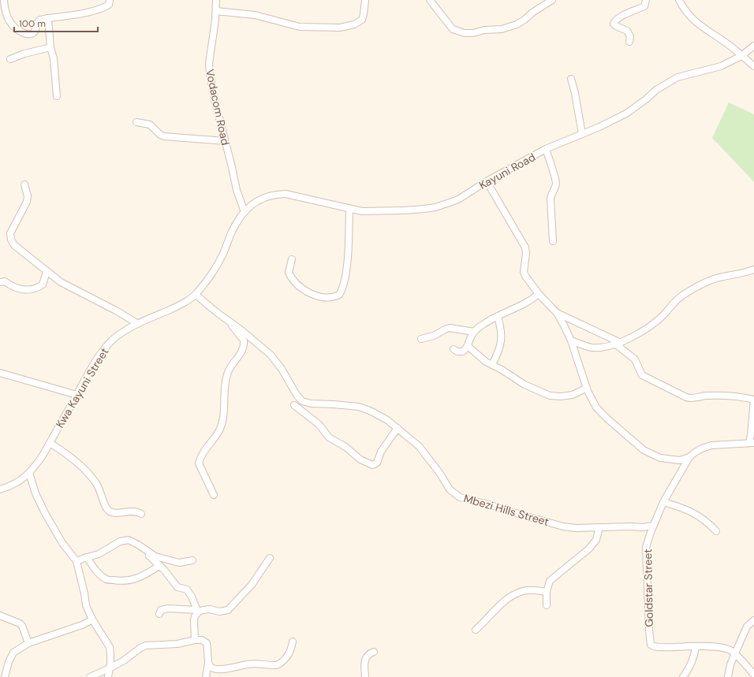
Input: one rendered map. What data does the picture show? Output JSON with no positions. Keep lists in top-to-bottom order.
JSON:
{
  "streets": {
    "street": [
      "Vodacom Road",
      "Kayuni Road",
      "Kwa Kayuni Street",
      "Mbezi Hills Street",
      "Goldstar Street"
    ]
  },
  "crossings": [
    ["Vodacom Road", "Kayuni Road"],
    ["Vodacom Road", "Kwa Kayuni Street"],
    ["Kayuni Road", "Kwa Kayuni Street"],
    ["Kwa Kayuni Street", "Mbezi Hills Street"],
    ["Mbezi Hills Street", "Goldstar Street"]
  ],
  "scale_bar": "100 m"
}
